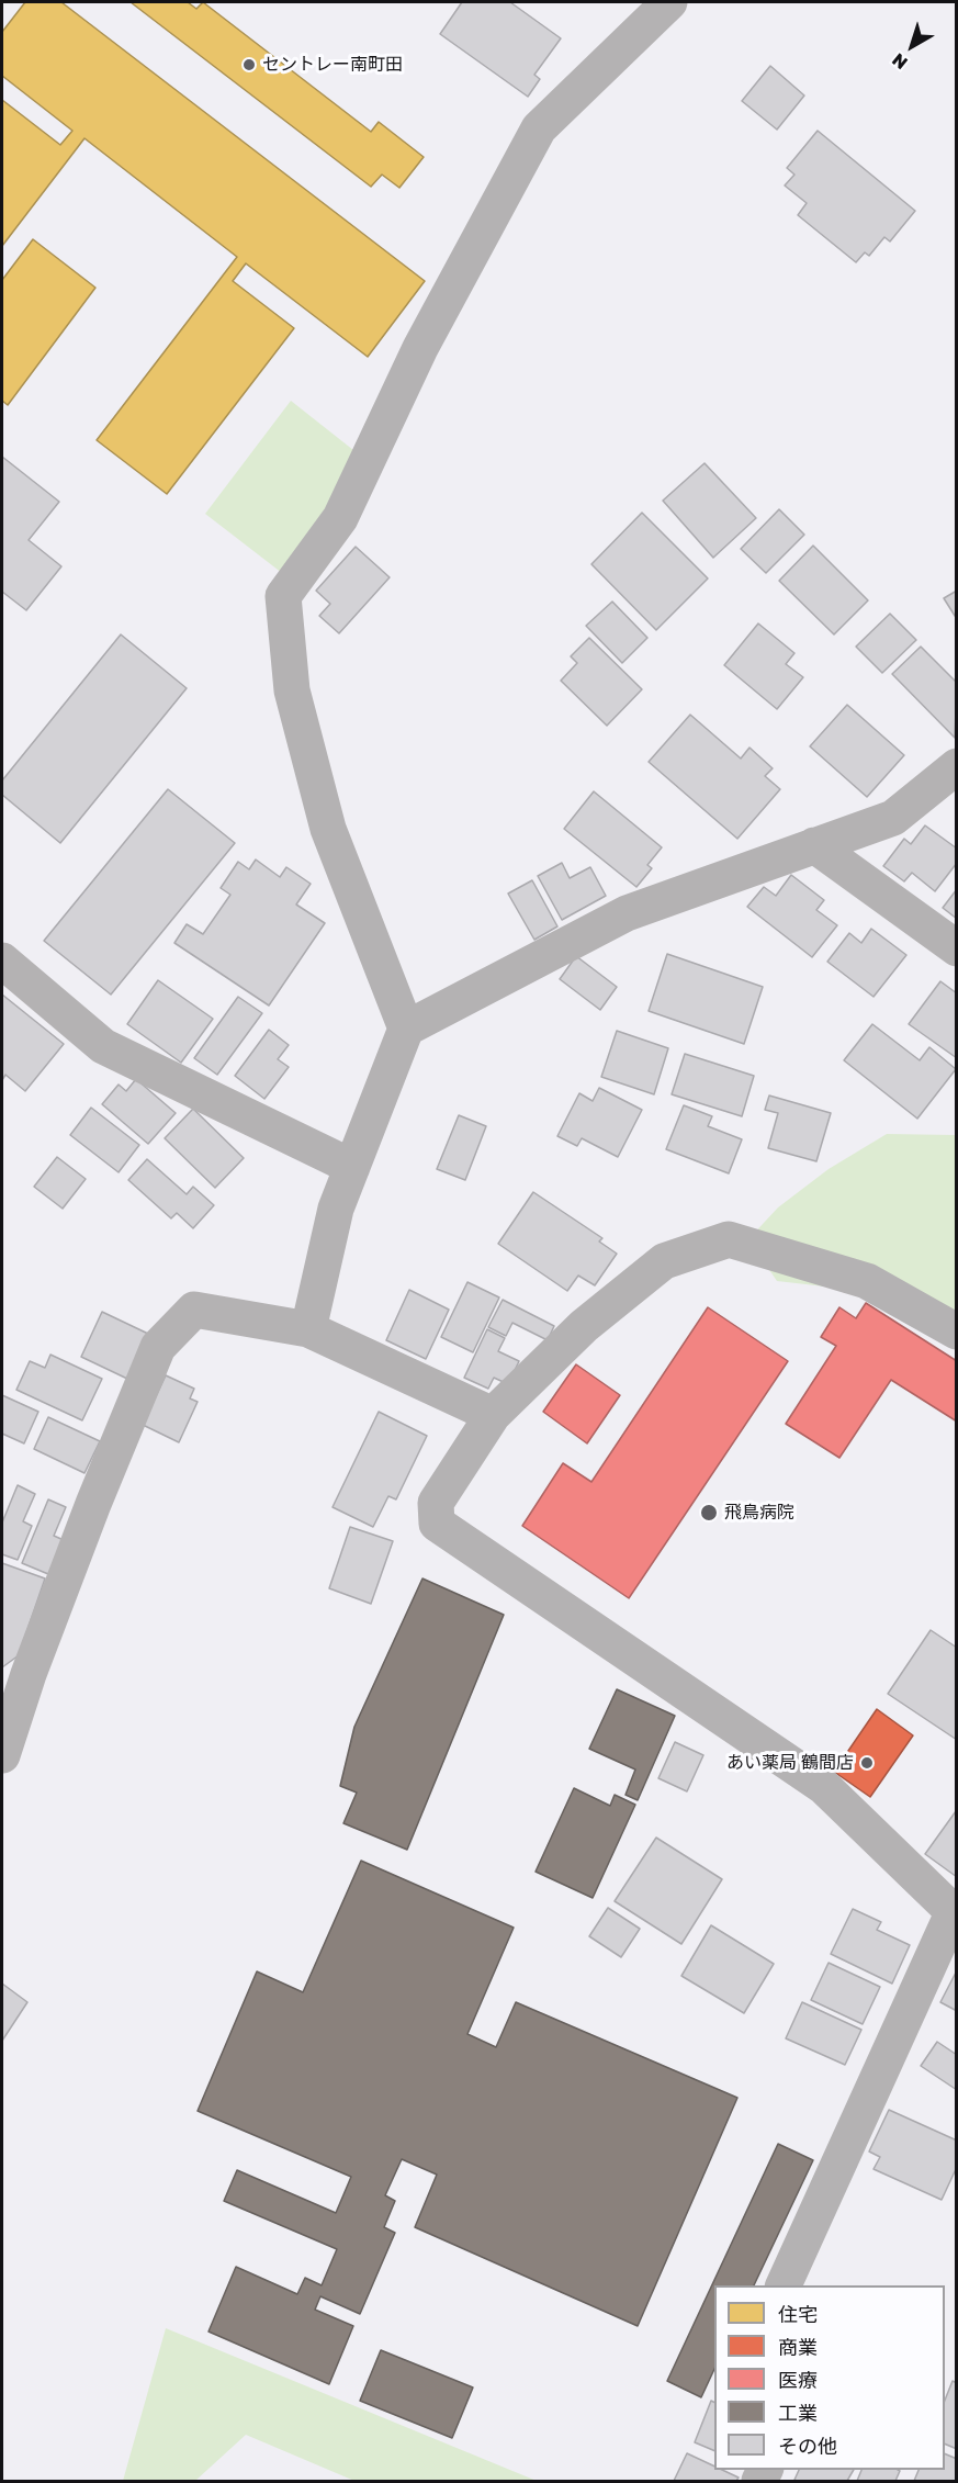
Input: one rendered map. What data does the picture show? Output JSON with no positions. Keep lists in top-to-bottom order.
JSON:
{
  "places": ["セントレー南町田", "飛鳥病院", "あい薬局 鶴間店"],
  "legend": [
    "住宅",
    "商業",
    "医療",
    "工業",
    "その他"
  ],
  "north": "bottom left"
}
